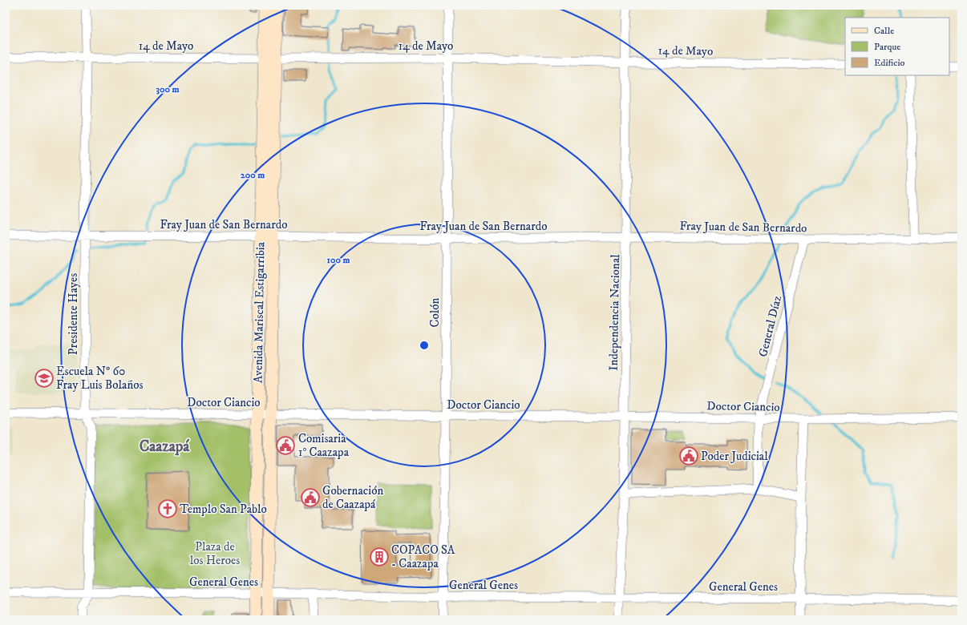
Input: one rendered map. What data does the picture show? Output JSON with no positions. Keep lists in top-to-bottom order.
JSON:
{
  "streets": {
    "main road": ["Avenida Mariscal Estigarribia"],
    "street": [
      "14 de Mayo",
      "Fray Juan de San Bernardo",
      "Colón",
      "Independencia Nacional",
      "Presidente Hayes",
      "General Díaz",
      "Doctor Ciancio",
      "General Genes"
    ]
  },
  "crossings": [
    ["14 de Mayo", "Avenida Mariscal Estigarribia"],
    ["14 de Mayo", "Colón"],
    ["14 de Mayo", "Independencia Nacional"],
    ["14 de Mayo", "Presidente Hayes"],
    ["Fray Juan de San Bernardo", "Avenida Mariscal Estigarribia"],
    ["Fray Juan de San Bernardo", "Colón"],
    ["Fray Juan de San Bernardo", "Independencia Nacional"],
    ["Fray Juan de San Bernardo", "Presidente Hayes"],
    ["Fray Juan de San Bernardo", "General Díaz"],
    ["Avenida Mariscal Estigarribia", "Doctor Ciancio"],
    ["Avenida Mariscal Estigarribia", "General Genes"],
    ["Colón", "Doctor Ciancio"],
    ["Colón", "General Genes"],
    ["Independencia Nacional", "Doctor Ciancio"],
    ["Independencia Nacional", "General Genes"],
    ["Presidente Hayes", "Doctor Ciancio"],
    ["Presidente Hayes", "General Genes"],
    ["General Díaz", "Doctor Ciancio"]
  ],
  "districts": ["Caazapá"],
  "parks": ["Plaza de los Heroes"],
  "places": {
    "school or university": ["Escuela Nº 60 Fray Luis Bolaños"],
    "public building": ["Comisaria 1° Caazapa", "Poder Judicial", "Gobernación de Caazapá"],
    "church": ["Templo San Pablo"],
    "building": ["COPACO SA - Caazapa"]
  },
  "legend": ["Calle", "Parque", "Edificio"],
  "rings": ["300 m", "200 m", "100 m"]
}
